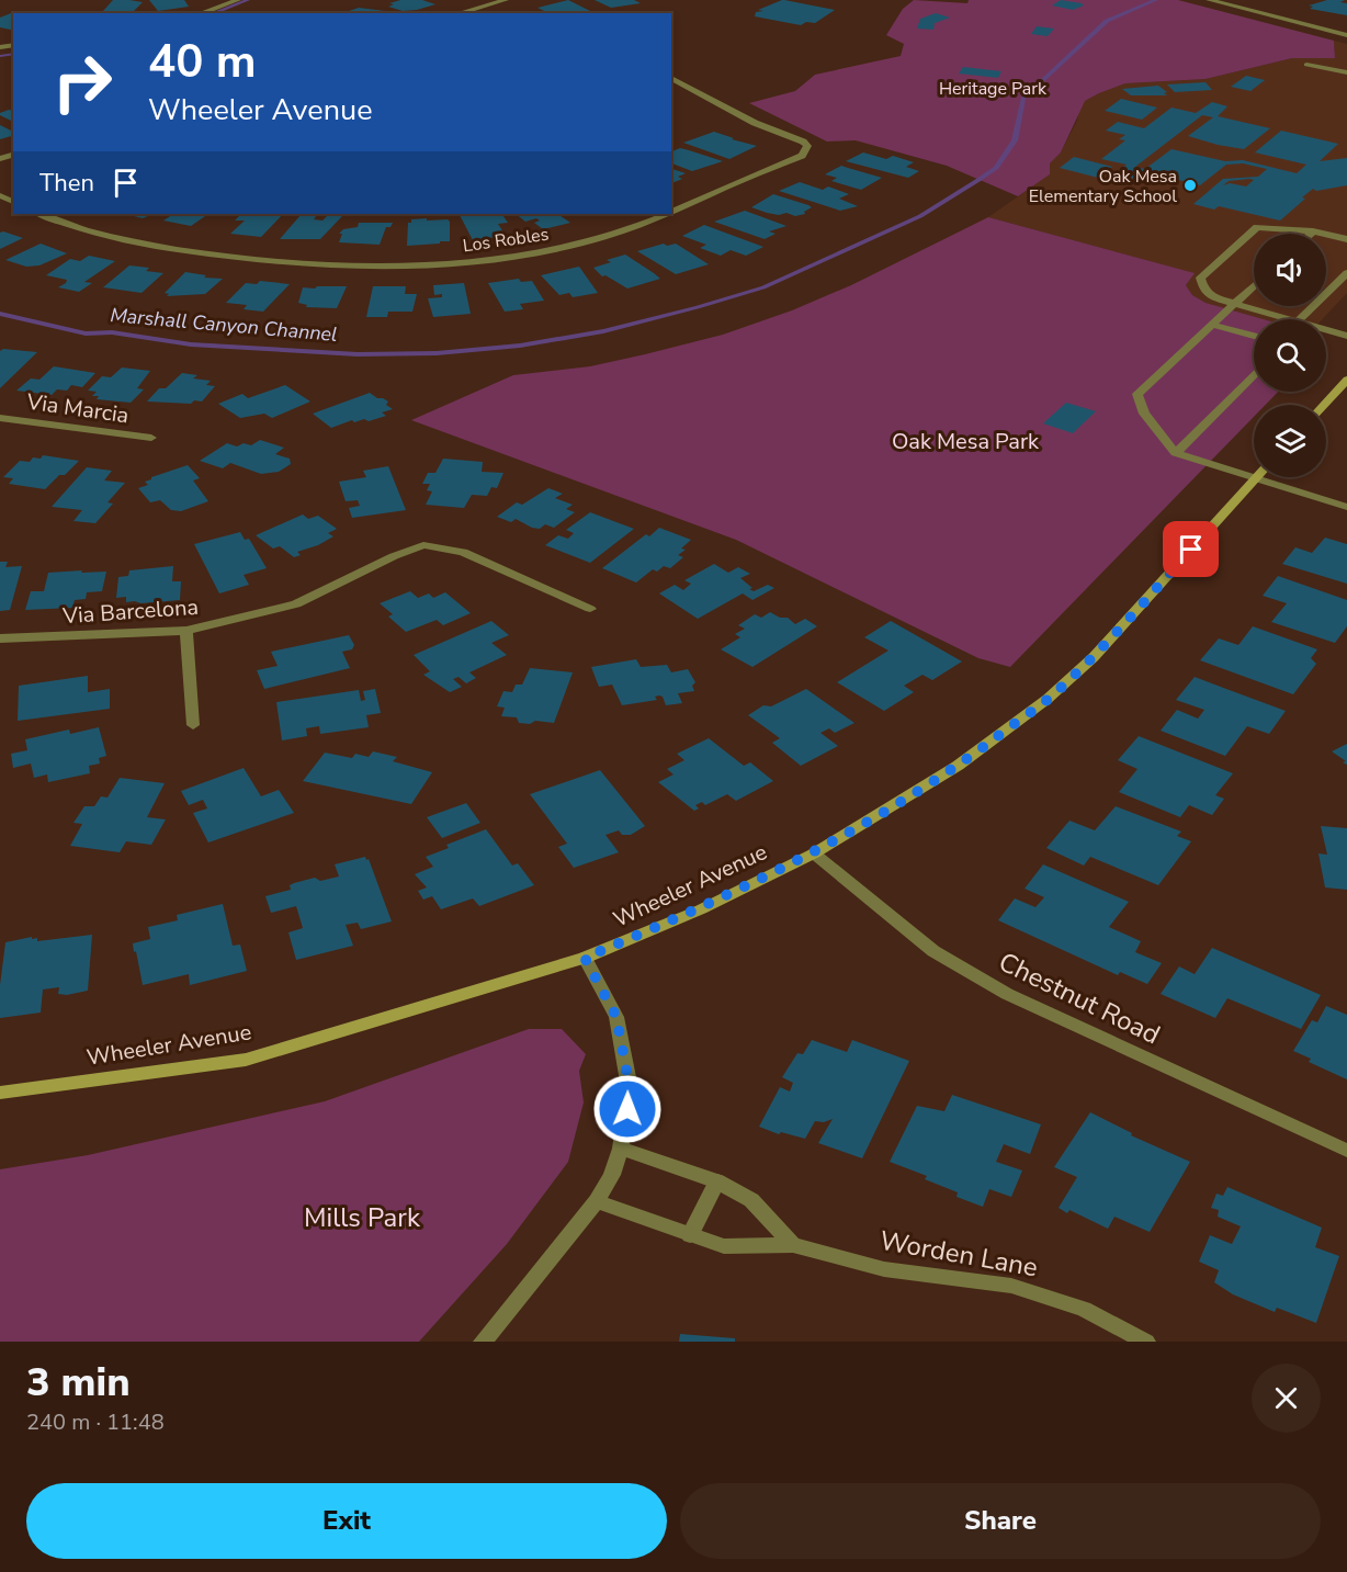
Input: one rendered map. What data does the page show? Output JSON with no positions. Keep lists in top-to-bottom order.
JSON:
{
  "streets": {
    "main road": ["Wheeler Avenue"],
    "street": [
      "Los Robles",
      "Via Marcia",
      "Via Barcelona",
      "Chestnut Road",
      "Worden Lane"
    ]
  },
  "crossings": [
    ["Wheeler Avenue", "Chestnut Road"]
  ],
  "water": ["Marshall Canyon Channel"],
  "parks": ["Heritage Park", "Oak Mesa Park", "Mills Park"],
  "places": ["Oak Mesa Elementary School"],
  "page": {
    "turn": ["40 m", "Wheeler Avenue"],
    "then": "Then",
    "heading": ["3 min", "240 m · 11:48"],
    "buttons": ["Exit", "Share"]
  }
}
